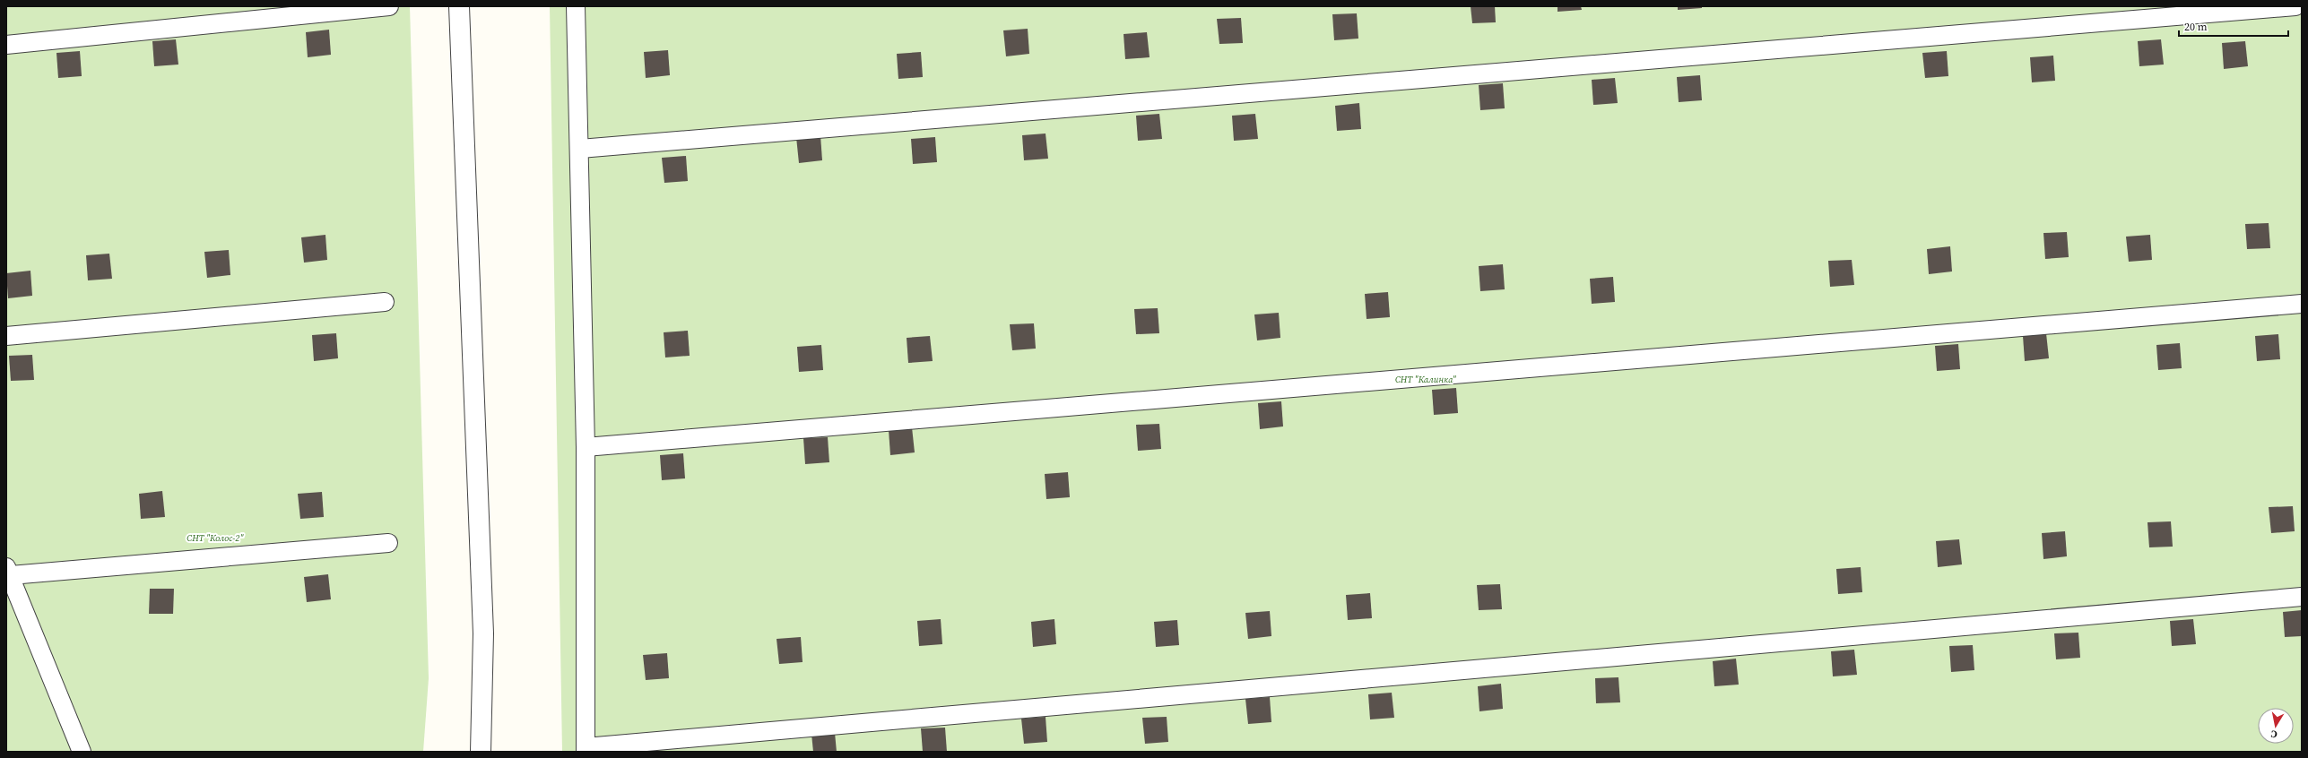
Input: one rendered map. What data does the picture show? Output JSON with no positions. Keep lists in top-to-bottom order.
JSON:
{
  "parks": ["СНТ \"Калинка\"", "СНТ \"Колос-2\""],
  "scale_bar": "20 m",
  "north": "bottom"
}
